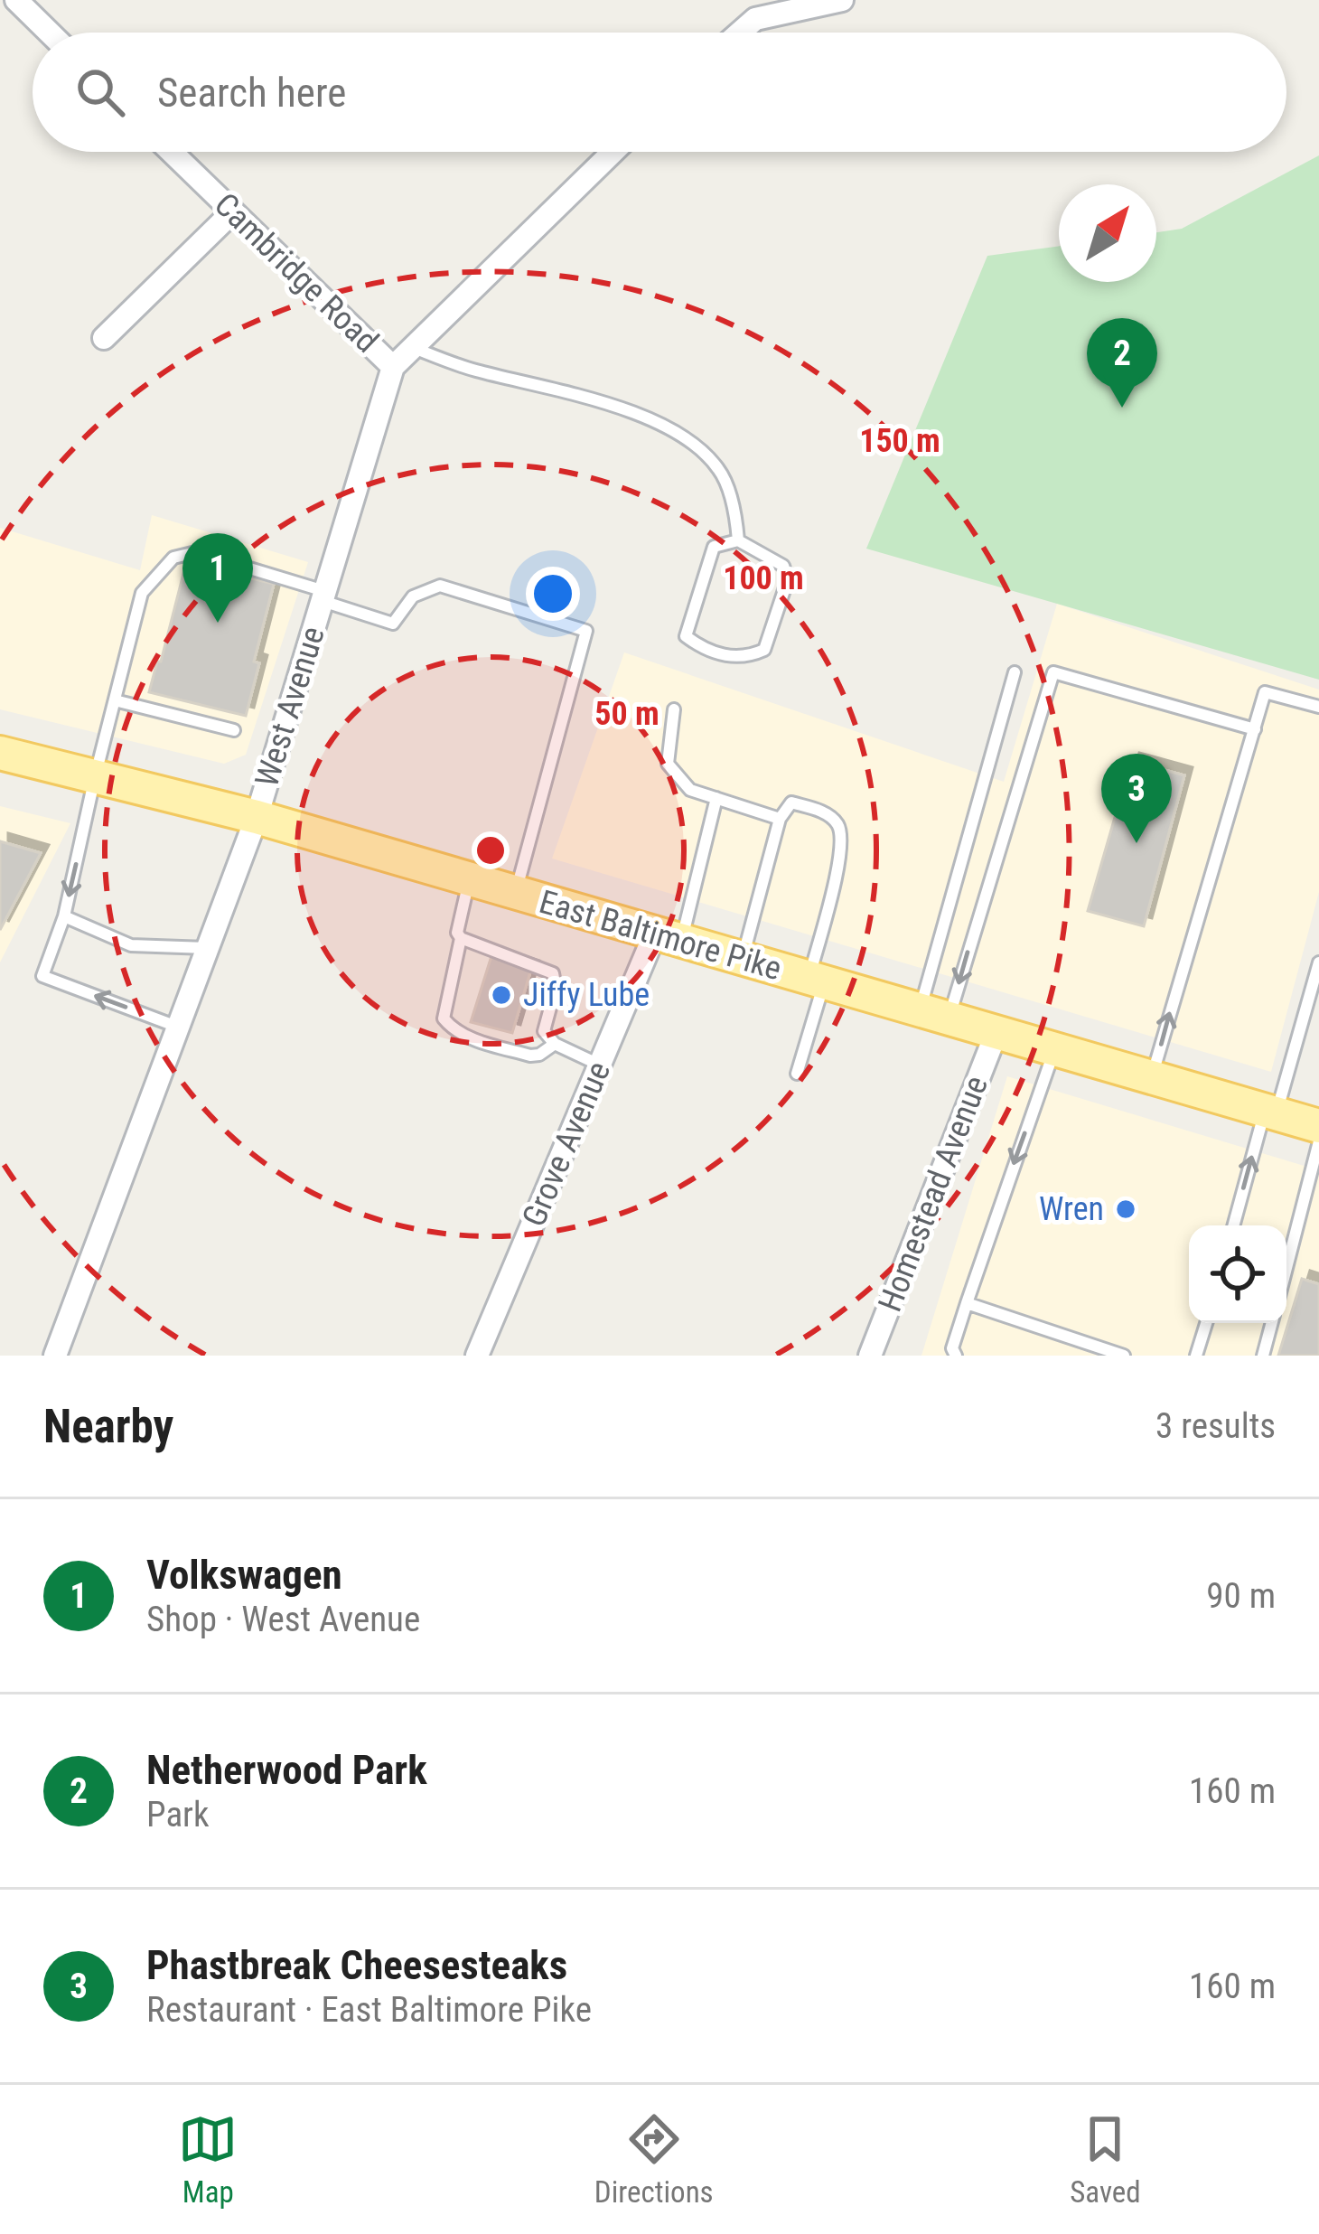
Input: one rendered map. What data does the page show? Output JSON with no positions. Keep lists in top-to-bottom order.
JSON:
{
  "streets": {
    "main road": ["East Baltimore Pike"],
    "street": [
      "Cambridge Road",
      "West Avenue",
      "Grove Avenue",
      "Homestead Avenue"
    ]
  },
  "crossings": [
    ["Cambridge Road", "West Avenue"],
    ["West Avenue", "East Baltimore Pike"],
    ["East Baltimore Pike", "Grove Avenue"],
    ["East Baltimore Pike", "Homestead Avenue"]
  ],
  "places": ["Jiffy Lube", "Wren"],
  "north": "top right",
  "page": {
    "search": "Search here",
    "pins": ["2", "1", "3"],
    "heading": ["Nearby", "3 results"],
    "list": [
      {
        "mark": "1",
        "name": "Volkswagen",
        "note": "Shop · West Avenue",
        "value": "90 m"
      },
      {
        "mark": "2",
        "name": "Netherwood Park",
        "note": "Park",
        "value": "160 m"
      },
      {
        "mark": "3",
        "name": "Phastbreak Cheesesteaks",
        "note": "Restaurant · East Baltimore Pike",
        "value": "160 m"
      }
    ],
    "nav": ["Map", "Directions", "Saved"]
  },
  "rings": ["150 m", "100 m", "50 m"]
}
